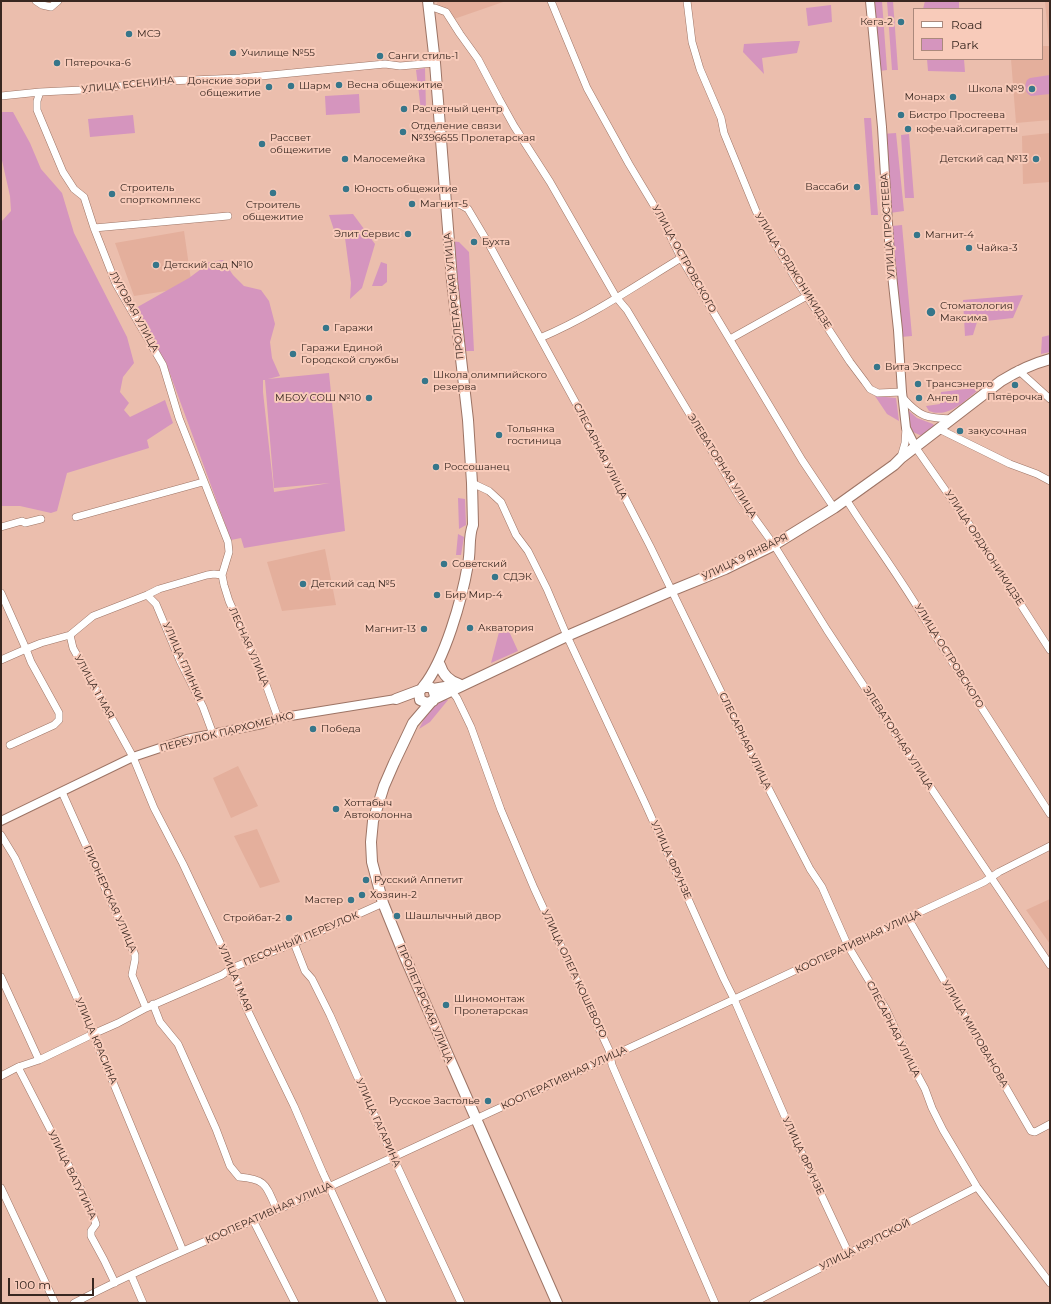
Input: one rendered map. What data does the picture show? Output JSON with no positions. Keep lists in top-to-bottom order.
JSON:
{
  "streets": {
    "main road": ["ПРОЛЕТАРСКАЯ УЛИЦА", "УЛИЦА 9 ЯНВАРЯ"],
    "street": [
      "УЛИЦА ЕСЕНИНА",
      "УЛИЦА ПРОСТЕЕВА",
      "УЛИЦА ОСТРОВСКОГО",
      "УЛИЦА ОРДЖОНИКИДЗЕ",
      "ЛУГОВАЯ УЛИЦА",
      "СЛЕСАРНАЯ УЛИЦА",
      "ЭЛЕВАТОРНАЯ УЛИЦА",
      "ЛЕСНАЯ УЛИЦА",
      "УЛИЦА ГЛИНКИ",
      "УЛИЦА 1 МАЯ",
      "ПЕРЕУЛОК ПАРХОМЕНКО",
      "УЛИЦА ФРУНЗЕ",
      "ПИОНЕРСКАЯ УЛИЦА",
      "ПЕСОЧНЫЙ ПЕРЕУЛОК",
      "КООПЕРАТИВНАЯ УЛИЦА",
      "УЛИЦА ОЛЕГА КОШЕВОГО",
      "УЛИЦА МИЛОВАНОВА",
      "УЛИЦА КРАСИНА",
      "УЛИЦА ГАГАРИНА",
      "УЛИЦА ВАТУТИНА",
      "УЛИЦА КРУПСКОЙ"
    ]
  },
  "crossings": [
    ["УЛИЦА ЕСЕНИНА", "ПРОЛЕТАРСКАЯ УЛИЦА"],
    ["УЛИЦА ЕСЕНИНА", "ЛУГОВАЯ УЛИЦА"],
    ["УЛИЦА ПРОСТЕЕВА", "УЛИЦА ОРДЖОНИКИДЗЕ"],
    ["УЛИЦА ПРОСТЕЕВА", "УЛИЦА 9 ЯНВАРЯ"],
    ["УЛИЦА ОСТРОВСКОГО", "УЛИЦА 9 ЯНВАРЯ"],
    ["УЛИЦА ОРДЖОНИКИДЗЕ", "УЛИЦА 9 ЯНВАРЯ"],
    ["ПРОЛЕТАРСКАЯ УЛИЦА", "СЛЕСАРНАЯ УЛИЦА"],
    ["ПРОЛЕТАРСКАЯ УЛИЦА", "ЭЛЕВАТОРНАЯ УЛИЦА"],
    ["ПРОЛЕТАРСКАЯ УЛИЦА", "УЛИЦА 9 ЯНВАРЯ"],
    ["ПРОЛЕТАРСКАЯ УЛИЦА", "УЛИЦА ФРУНЗЕ"],
    ["ПРОЛЕТАРСКАЯ УЛИЦА", "ПЕСОЧНЫЙ ПЕРЕУЛОК"],
    ["ПРОЛЕТАРСКАЯ УЛИЦА", "КООПЕРАТИВНАЯ УЛИЦА"],
    ["ЛУГОВАЯ УЛИЦА", "ЛЕСНАЯ УЛИЦА"],
    ["СЛЕСАРНАЯ УЛИЦА", "УЛИЦА 9 ЯНВАРЯ"],
    ["СЛЕСАРНАЯ УЛИЦА", "КООПЕРАТИВНАЯ УЛИЦА"],
    ["СЛЕСАРНАЯ УЛИЦА", "УЛИЦА КРУПСКОЙ"],
    ["ЭЛЕВАТОРНАЯ УЛИЦА", "УЛИЦА 9 ЯНВАРЯ"],
    ["ЭЛЕВАТОРНАЯ УЛИЦА", "КООПЕРАТИВНАЯ УЛИЦА"],
    ["УЛИЦА 9 ЯНВАРЯ", "ПЕРЕУЛОК ПАРХОМЕНКО"],
    ["УЛИЦА 9 ЯНВАРЯ", "УЛИЦА ФРУНЗЕ"],
    ["УЛИЦА 9 ЯНВАРЯ", "УЛИЦА ОЛЕГА КОШЕВОГО"],
    ["ЛЕСНАЯ УЛИЦА", "ПЕРЕУЛОК ПАРХОМЕНКО"],
    ["УЛИЦА ГЛИНКИ", "ПЕРЕУЛОК ПАРХОМЕНКО"],
    ["УЛИЦА 1 МАЯ", "ПЕРЕУЛОК ПАРХОМЕНКО"],
    ["УЛИЦА 1 МАЯ", "ПЕСОЧНЫЙ ПЕРЕУЛОК"],
    ["УЛИЦА 1 МАЯ", "КООПЕРАТИВНАЯ УЛИЦА"],
    ["ПЕРЕУЛОК ПАРХОМЕНКО", "ПИОНЕРСКАЯ УЛИЦА"],
    ["УЛИЦА ФРУНЗЕ", "КООПЕРАТИВНАЯ УЛИЦА"],
    ["УЛИЦА ФРУНЗЕ", "УЛИЦА КРУПСКОЙ"],
    ["ПИОНЕРСКАЯ УЛИЦА", "ПЕСОЧНЫЙ ПЕРЕУЛОК"],
    ["ПЕСОЧНЫЙ ПЕРЕУЛОК", "УЛИЦА КРАСИНА"],
    ["ПЕСОЧНЫЙ ПЕРЕУЛОК", "УЛИЦА ГАГАРИНА"],
    ["ПЕСОЧНЫЙ ПЕРЕУЛОК", "УЛИЦА ВАТУТИНА"],
    ["КООПЕРАТИВНАЯ УЛИЦА", "УЛИЦА ОЛЕГА КОШЕВОГО"],
    ["КООПЕРАТИВНАЯ УЛИЦА", "УЛИЦА МИЛОВАНОВА"],
    ["КООПЕРАТИВНАЯ УЛИЦА", "УЛИЦА КРАСИНА"],
    ["КООПЕРАТИВНАЯ УЛИЦА", "УЛИЦА ГАГАРИНА"],
    ["КООПЕРАТИВНАЯ УЛИЦА", "УЛИЦА ВАТУТИНА"]
  ],
  "places": [
    "Кега-2",
    "МСЭ",
    "Училище №55",
    "Санги стиль-1",
    "Пятерочка-6",
    "Весна общежитие",
    "Шарм",
    "Донские зори общежитие",
    "Школа №9",
    "Монарх",
    "Расчетный центр",
    "Бистро Простеева",
    "кофе.чай.сигаретты",
    "Отделение связи №396655 Пролетарская",
    "Рассвет общежитие",
    "Малосемейка",
    "Детский сад №13",
    "Вассаби",
    "Юность общежитие",
    "Строитель общежитие",
    "Строитель спорткомплекс",
    "Магнит-5",
    "Элит Сервис",
    "Магнит-4",
    "Бухта",
    "Чайка-3",
    "Детский сад №10",
    "Стоматология Максима",
    "Гаражи",
    "Гаражи Единой Городской службы",
    "Вита Экспресс",
    "Школа олимпийского резерва",
    "Трансэнерго",
    "Пятёрочка",
    "МБОУ СОШ №10",
    "Ангел",
    "закусочная",
    "Тольянка гостиница",
    "Россошанец",
    "Советский",
    "СДЭК",
    "Детский сад №5",
    "Бир Мир-4",
    "Акватория",
    "Магнит-13",
    "Победа",
    "Хоттабыч Автоколонна",
    "Русский Аппетит",
    "Хозяин-2",
    "Мастер",
    "Шашлычный двор",
    "Стройбат-2",
    "Шиномонтаж Пролетарская",
    "Русское Застолье"
  ],
  "legend": ["Road", "Park"],
  "scale_bar": "100 m"
}
